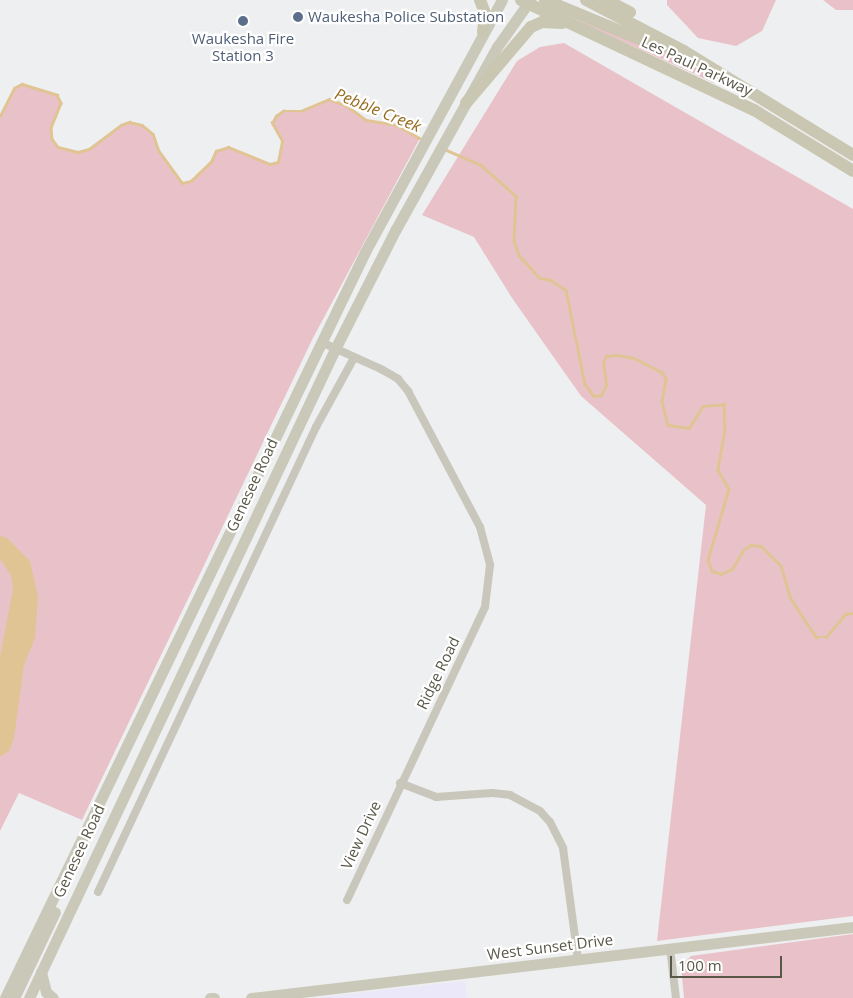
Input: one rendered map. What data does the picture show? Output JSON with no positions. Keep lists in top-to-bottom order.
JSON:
{
  "streets": {
    "main road": ["Les Paul Parkway", "Genesee Road", "West Sunset Drive"],
    "street": ["Ridge Road", "View Drive"]
  },
  "crossings": [
    ["Les Paul Parkway", "Genesee Road"],
    ["Genesee Road", "Ridge Road"],
    ["Ridge Road", "View Drive"]
  ],
  "water": ["Pebble Creek"],
  "places": ["Waukesha Police Substation", "Waukesha Fire Station 3"],
  "scale_bar": "100 m"
}
